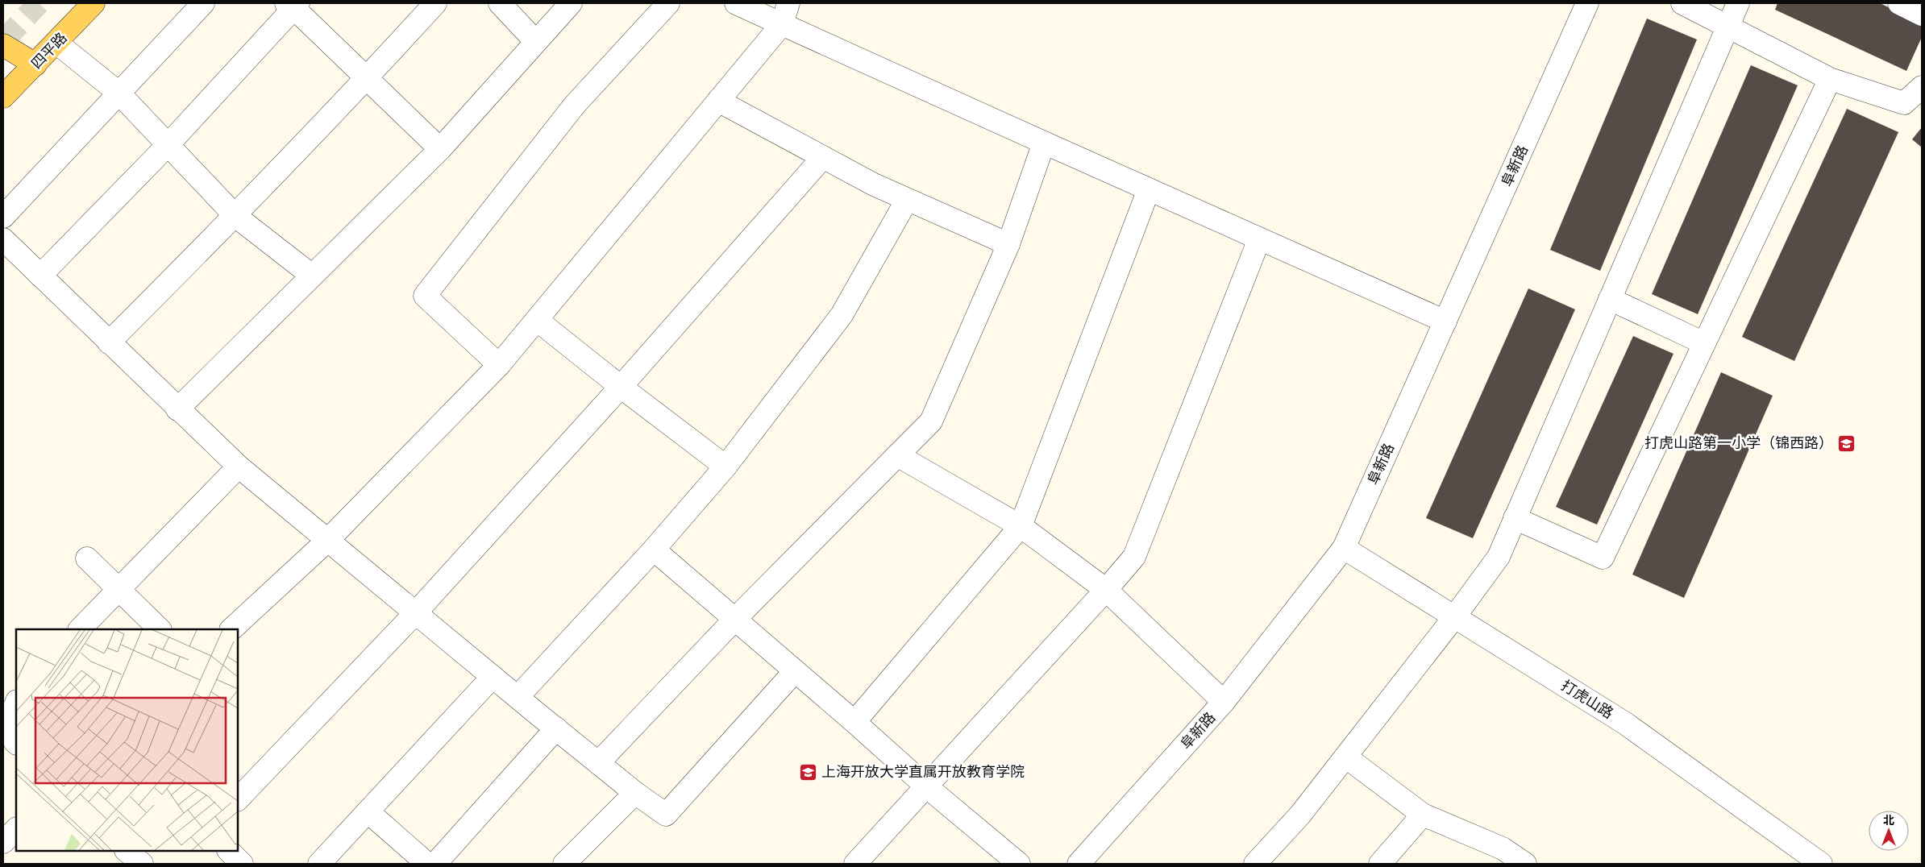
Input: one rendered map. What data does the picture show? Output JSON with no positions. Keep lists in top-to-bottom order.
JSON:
{
  "streets": {
    "main road": ["四平路"],
    "street": ["阜新路", "打虎山路"]
  },
  "crossings": [
    ["阜新路", "打虎山路"]
  ],
  "places": {
    "school or university": ["打虎山路第一小学（锦西路）", "上海开放大学直属开放教育学院"]
  },
  "north": "top"
}
